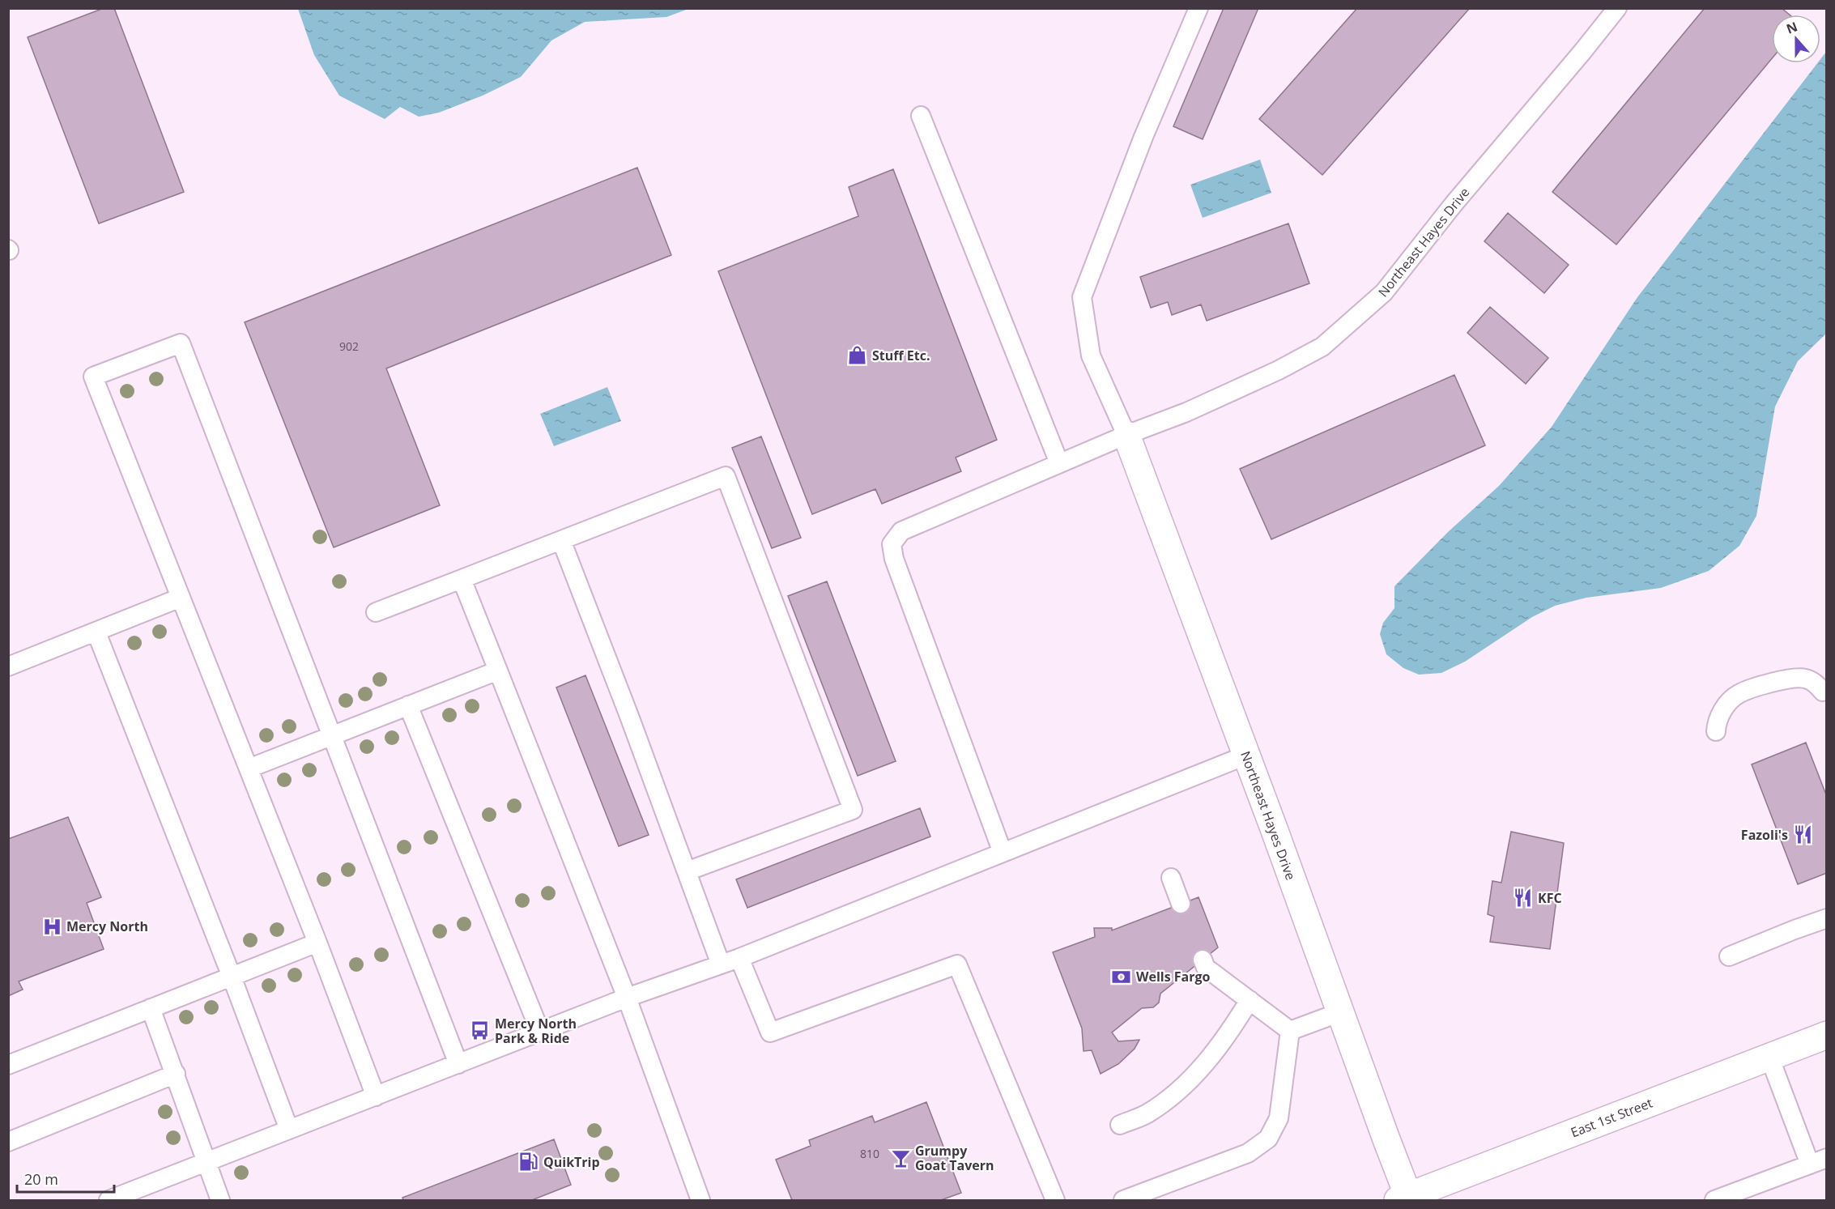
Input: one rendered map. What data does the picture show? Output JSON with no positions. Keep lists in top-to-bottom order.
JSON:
{
  "streets": {
    "street": ["Northeast Hayes Drive", "East 1st Street"]
  },
  "crossings": [
    ["Northeast Hayes Drive", "East 1st Street"]
  ],
  "places": {
    "shop": ["Stuff Etc."],
    "restaurant": ["Fazoli's", "KFC"],
    "hospital": ["Mercy North"],
    "bank": ["Wells Fargo"],
    "bus stop": ["Mercy North Park & Ride"],
    "bar": ["Grumpy Goat Tavern"],
    "fuel station": ["QuikTrip"]
  },
  "house_numbers": ["902", "810"],
  "scale_bar": "20 m",
  "north": "top"
}
